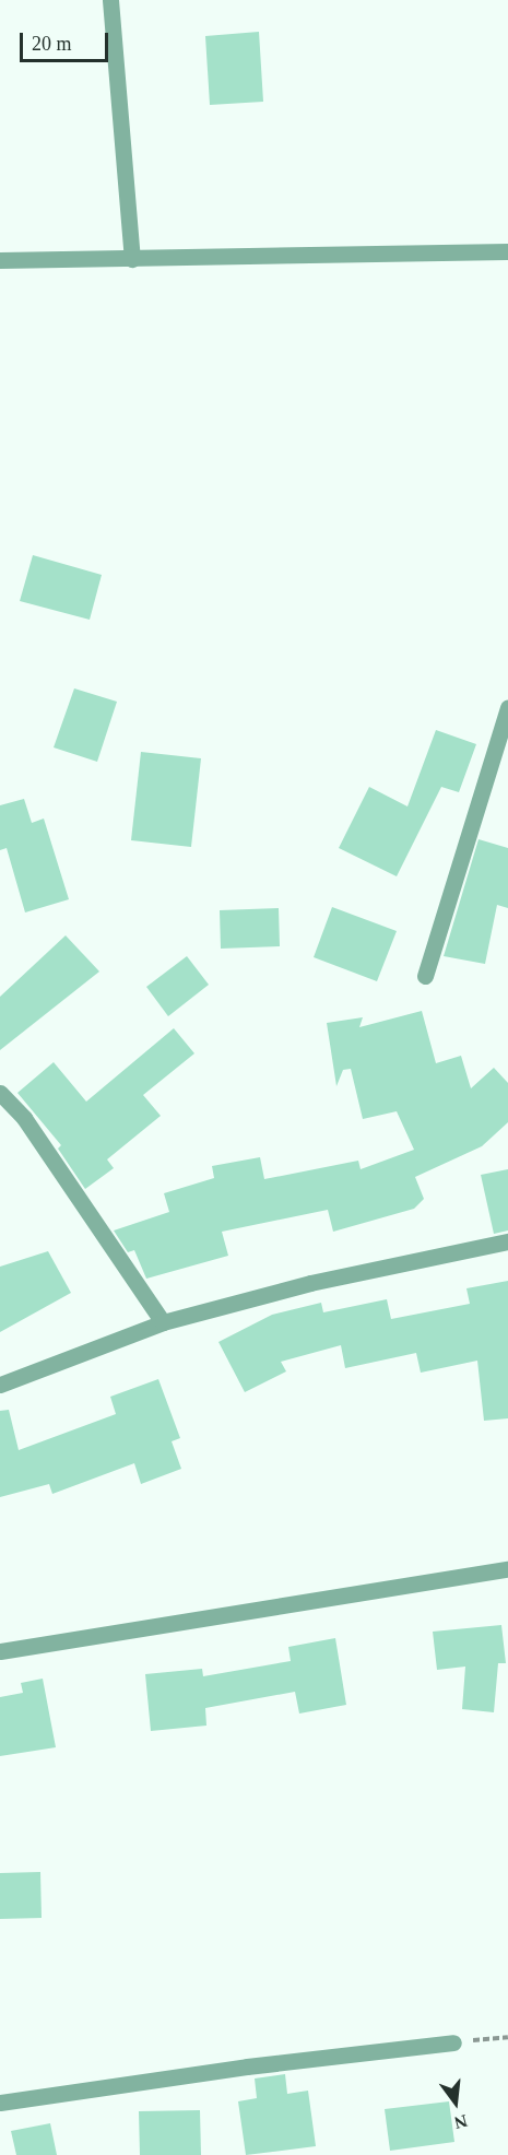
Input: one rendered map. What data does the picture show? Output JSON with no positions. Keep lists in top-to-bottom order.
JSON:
{
  "scale_bar": "20 m",
  "north": "bottom"
}
